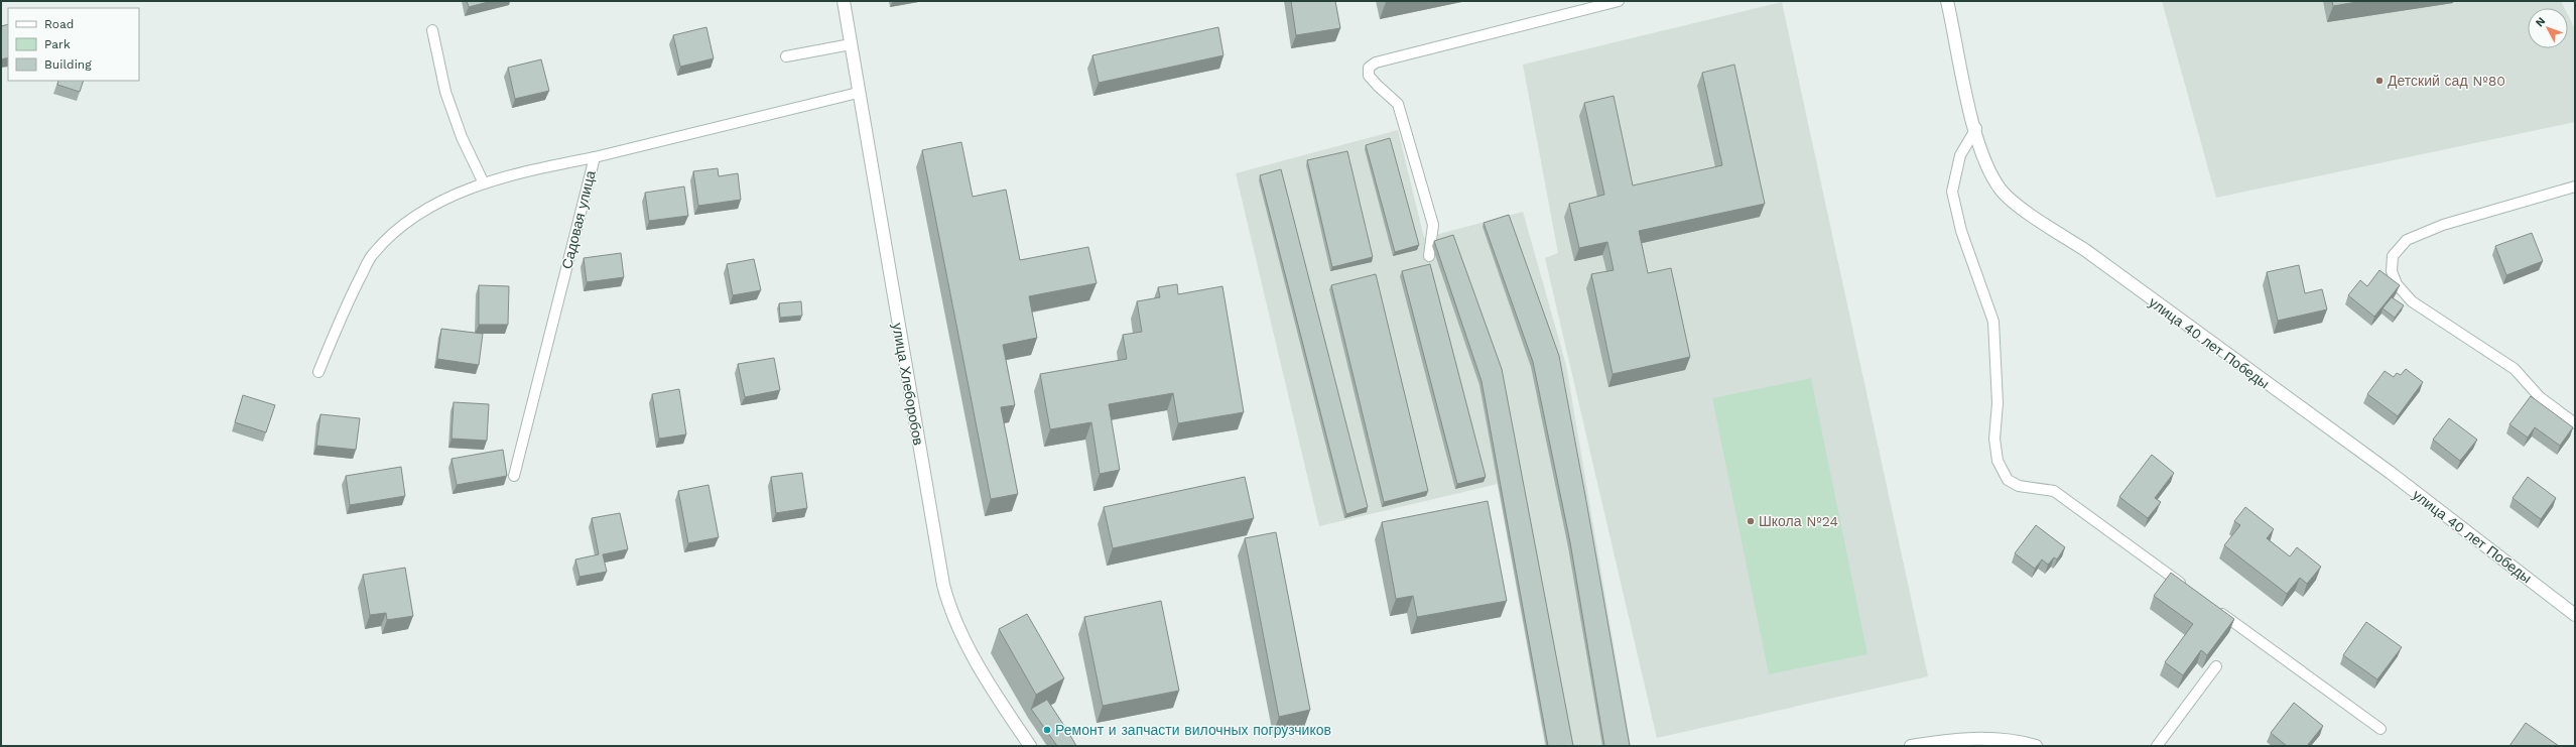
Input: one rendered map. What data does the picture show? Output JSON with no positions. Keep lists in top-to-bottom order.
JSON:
{
  "streets": {
    "street": ["улица 40 лет Победы", "улица Хлеборобов"],
    "lane": ["Садовая улица"]
  },
  "crossings": [
    ["Садовая улица", "улица Хлеборобов"]
  ],
  "places": ["Детский сад №80", "Школа №24", "Ремонт и запчасти вилочных погрузчиков"],
  "legend": ["Road", "Park", "Building"],
  "north": "top left"
}
